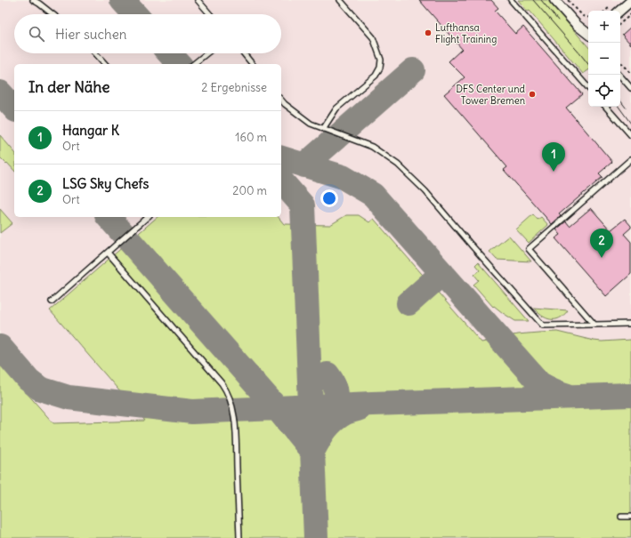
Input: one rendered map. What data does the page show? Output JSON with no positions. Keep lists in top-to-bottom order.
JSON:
{
  "places": ["Lufthansa Flight Training", "DFS Center und Tower Bremen"],
  "page": {
    "map_buttons": ["+", "−"],
    "search": "Hier suchen",
    "heading": ["In der Nähe", "2 Ergebnisse"],
    "list": [
      {
        "mark": "1",
        "name": "Hangar K",
        "note": "Ort",
        "value": "160 m"
      },
      {
        "mark": "2",
        "name": "LSG Sky Chefs",
        "note": "Ort",
        "value": "200 m"
      }
    ],
    "pins": ["1", "2"]
  }
}
